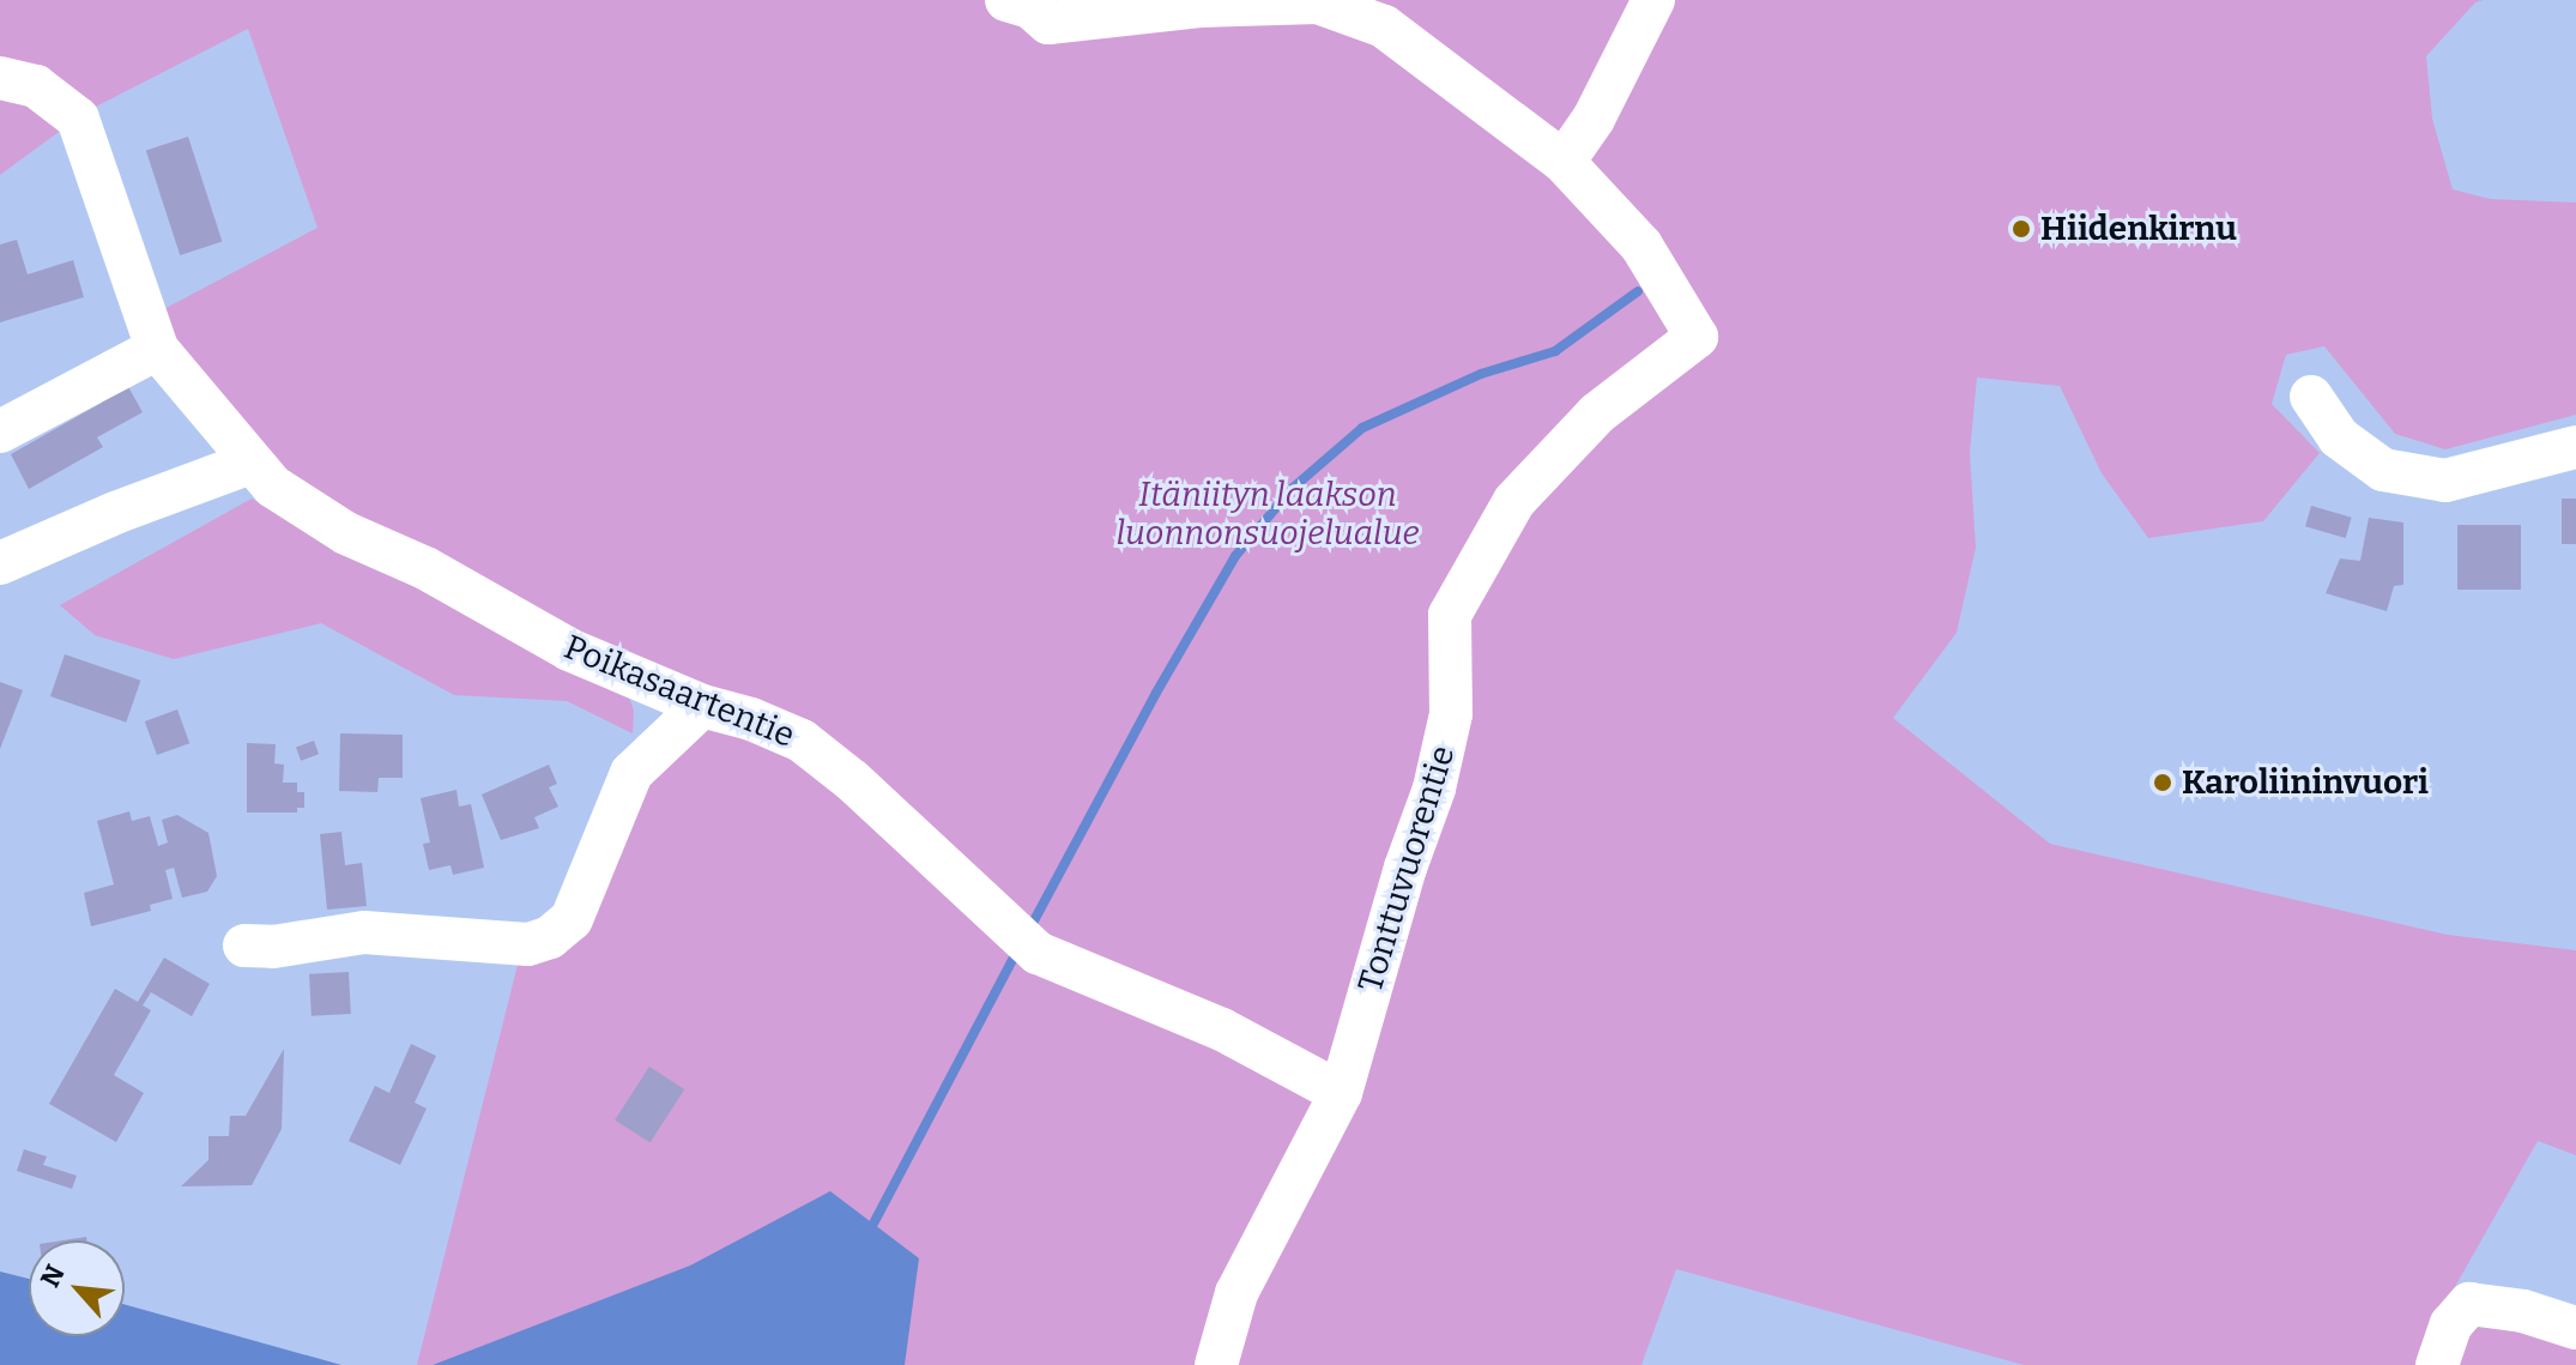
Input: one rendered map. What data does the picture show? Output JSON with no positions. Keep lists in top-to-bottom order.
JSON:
{
  "streets": {
    "street": ["Poikasaartentie", "Tonttuvuorentie"]
  },
  "crossings": [
    ["Poikasaartentie", "Tonttuvuorentie"]
  ],
  "parks": ["Itäniityn laakson luonnonsuojelualue"],
  "places": ["Hiidenkirnu", "Karoliininvuori"],
  "north": "top left"
}
